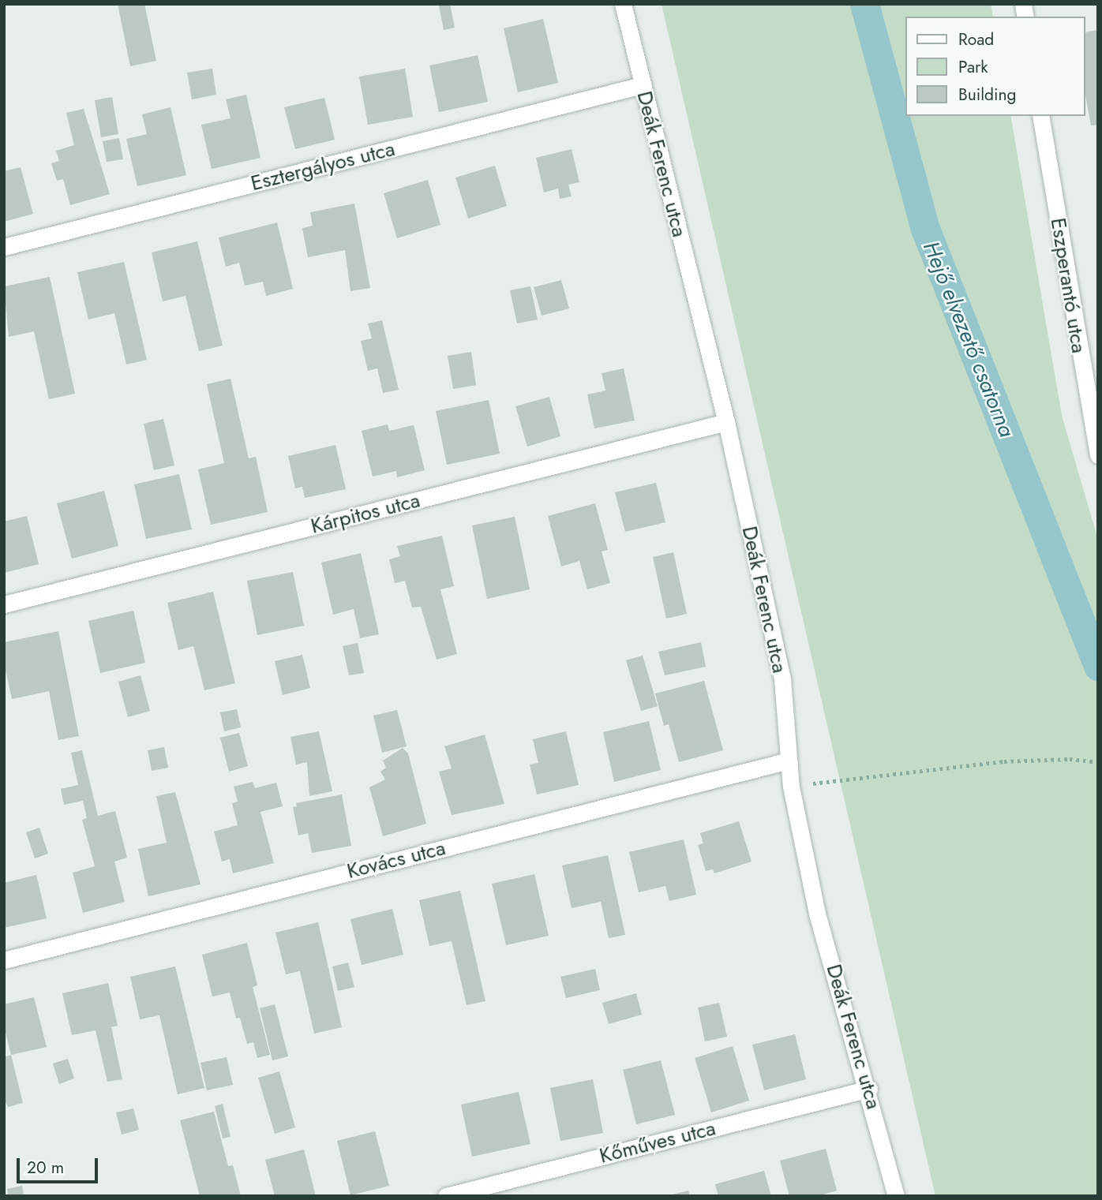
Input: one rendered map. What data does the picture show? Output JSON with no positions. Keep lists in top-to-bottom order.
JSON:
{
  "streets": {
    "street": [
      "Deák Ferenc utca",
      "Esztergályos utca",
      "Eszperantó utca",
      "Kárpitos utca",
      "Kovács utca",
      "Kőműves utca"
    ]
  },
  "crossings": [
    ["Deák Ferenc utca", "Esztergályos utca"],
    ["Deák Ferenc utca", "Kárpitos utca"],
    ["Deák Ferenc utca", "Kovács utca"],
    ["Deák Ferenc utca", "Kőműves utca"]
  ],
  "water": ["Hejő elvezető csatorna"],
  "legend": ["Road", "Park", "Building"],
  "scale_bar": "20 m"
}
